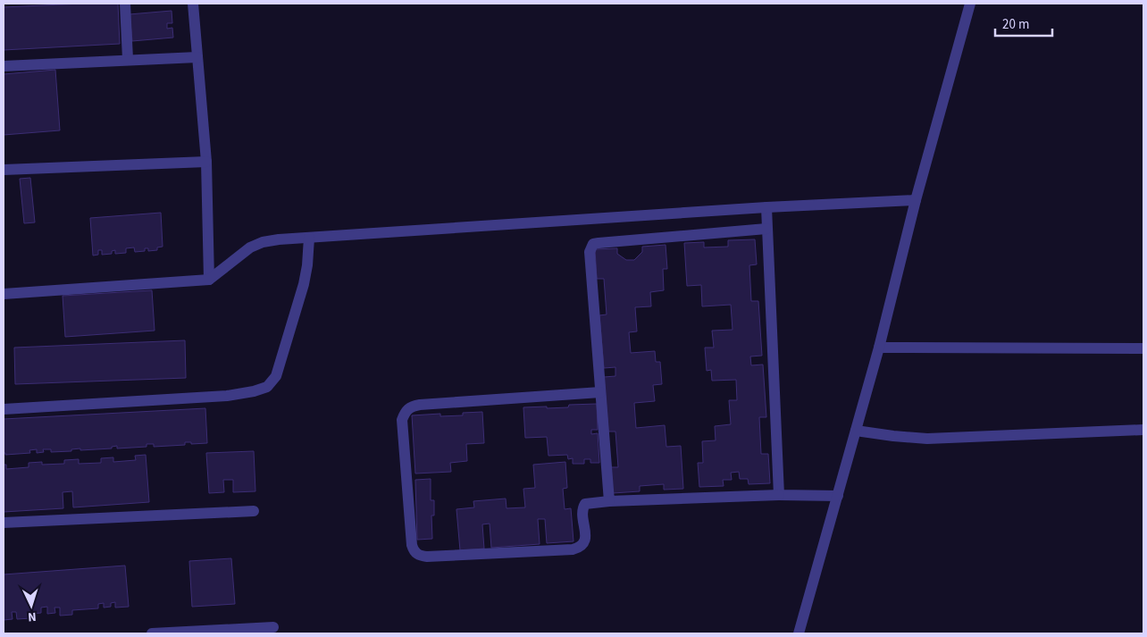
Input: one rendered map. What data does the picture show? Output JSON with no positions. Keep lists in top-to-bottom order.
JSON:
{
  "scale_bar": "20 m",
  "north": "bottom"
}
